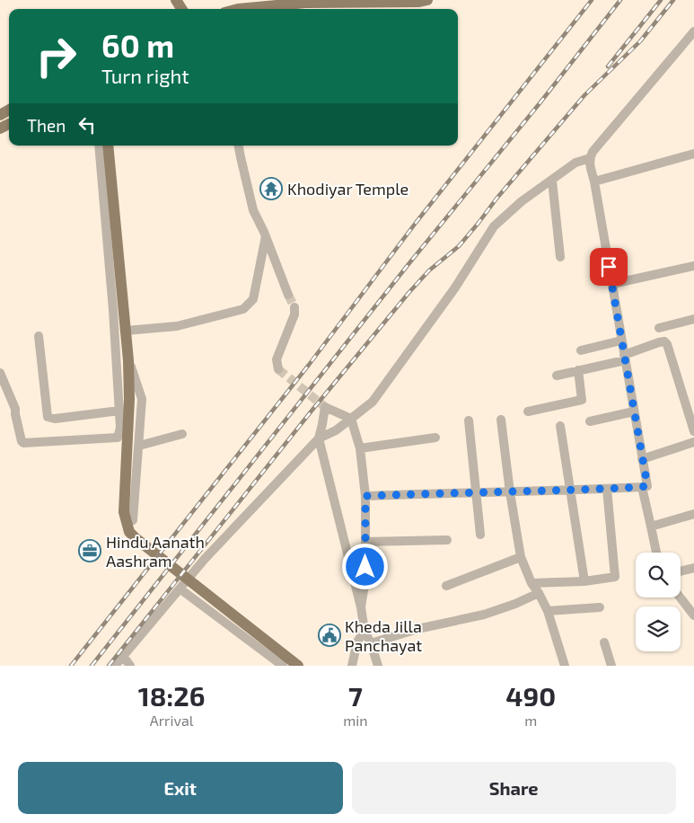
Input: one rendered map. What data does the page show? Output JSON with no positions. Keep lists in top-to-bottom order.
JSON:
{
  "places": {
    "temple": ["Khodiyar Temple"],
    "office": ["Hindu Aanath Aashram"],
    "public building": ["Kheda Jilla Panchayat"]
  },
  "page": {
    "turn": ["60 m", "Turn right"],
    "then": "Then",
    "eta": [
      "18:26",
      "Arrival",
      "7",
      "min",
      "490",
      "m"
    ],
    "buttons": ["Exit", "Share"]
  }
}
